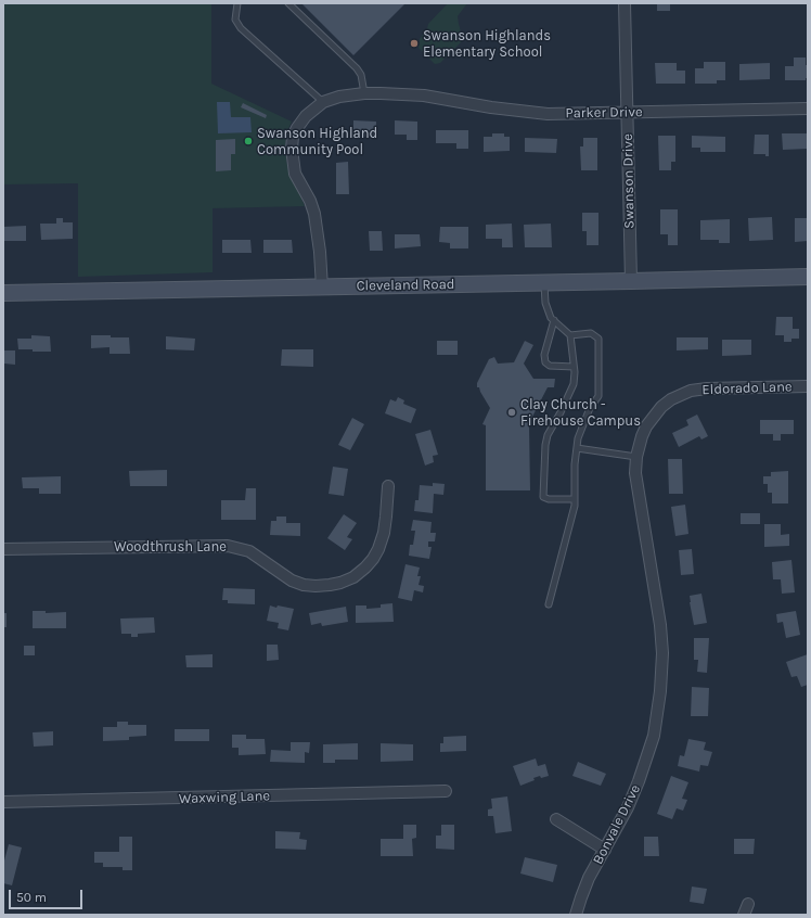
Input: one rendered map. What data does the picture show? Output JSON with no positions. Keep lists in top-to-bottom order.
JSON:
{
  "streets": {
    "main road": ["Cleveland Road"],
    "street": [
      "Parker Drive",
      "Swanson Drive",
      "Eldorado Lane",
      "Woodthrush Lane",
      "Waxwing Lane",
      "Bonvale Drive"
    ]
  },
  "crossings": [
    ["Parker Drive", "Swanson Drive"],
    ["Swanson Drive", "Cleveland Road"],
    ["Eldorado Lane", "Bonvale Drive"]
  ],
  "places": ["Swanson Highlands Elementary School", "Swanson Highland Community Pool", "Clay Church - Firehouse Campus"],
  "scale_bar": "50 m"
}
